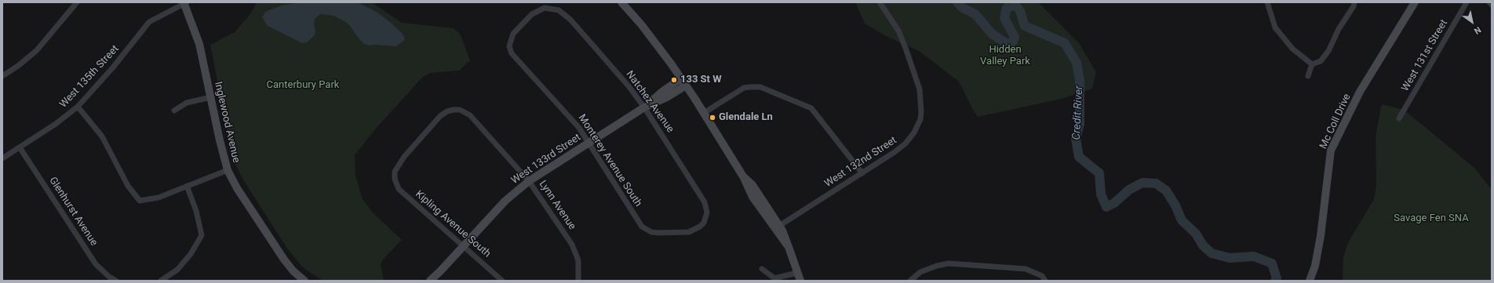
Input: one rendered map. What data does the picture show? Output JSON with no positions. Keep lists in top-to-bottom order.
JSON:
{
  "streets": {
    "street": [
      "West 131st Street",
      "West 135th Street",
      "Natchez Avenue",
      "Mc Coll Drive",
      "Inglewood Avenue",
      "West 133rd Street",
      "Monterey Avenue South",
      "West 132nd Street",
      "Lynn Avenue",
      "Glenhurst Avenue",
      "Kipling Avenue South"
    ]
  },
  "crossings": [
    ["West 135th Street", "Inglewood Avenue"],
    ["West 135th Street", "Glenhurst Avenue"],
    ["Natchez Avenue", "West 133rd Street"],
    ["Natchez Avenue", "Monterey Avenue South"],
    ["West 133rd Street", "Monterey Avenue South"],
    ["West 133rd Street", "Lynn Avenue"],
    ["West 133rd Street", "Kipling Avenue South"],
    ["Lynn Avenue", "Kipling Avenue South"]
  ],
  "water": ["Credit River"],
  "parks": ["Hidden Valley Park", "Canterbury Park", "Savage Fen SNA"],
  "places": ["133 St W", "Glendale Ln"],
  "north": "bottom right"
}
